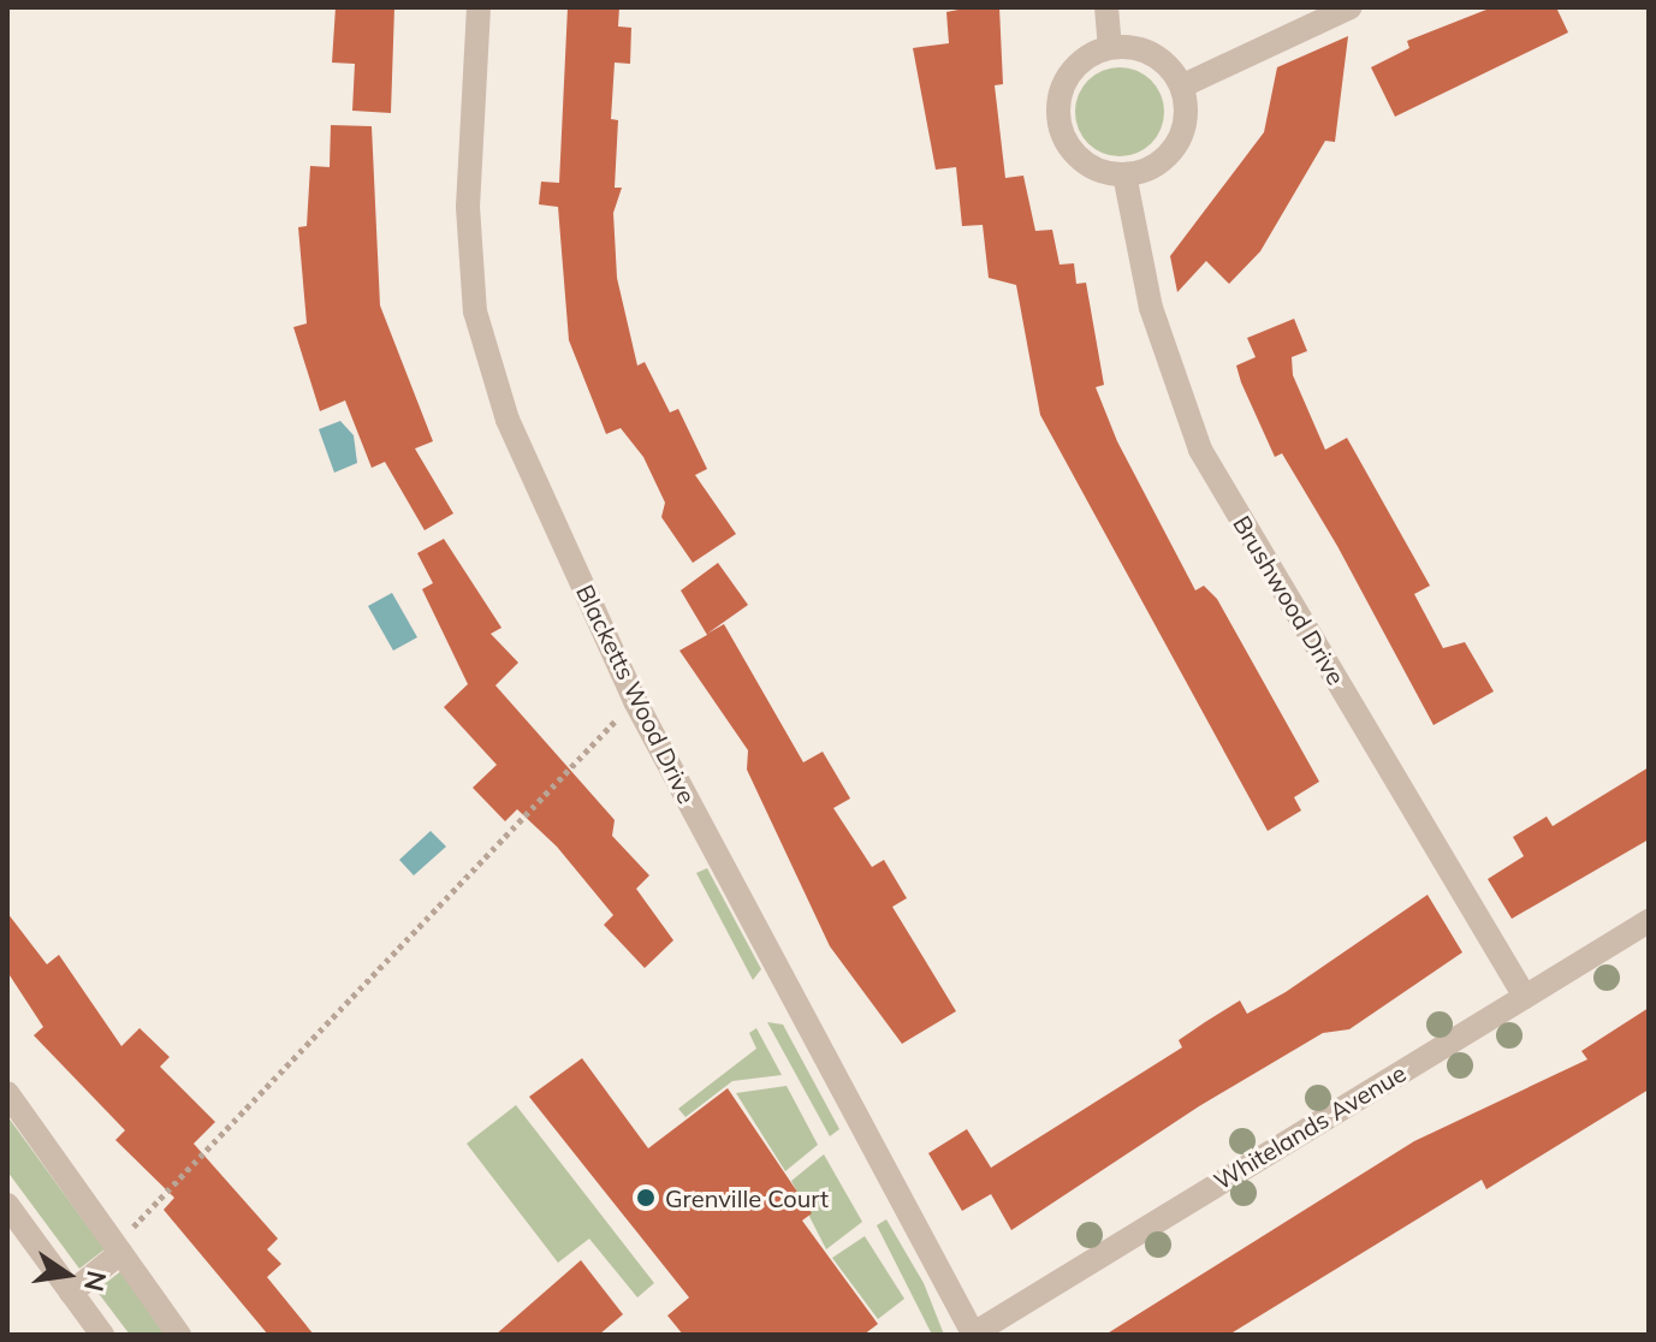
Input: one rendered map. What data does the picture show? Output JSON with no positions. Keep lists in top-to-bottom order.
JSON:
{
  "streets": {
    "street": ["Brushwood Drive", "Blacketts Wood Drive", "Whitelands Avenue"]
  },
  "crossings": [
    ["Brushwood Drive", "Whitelands Avenue"],
    ["Blacketts Wood Drive", "Whitelands Avenue"]
  ],
  "places": ["Grenville Court"],
  "north": "right"
}
